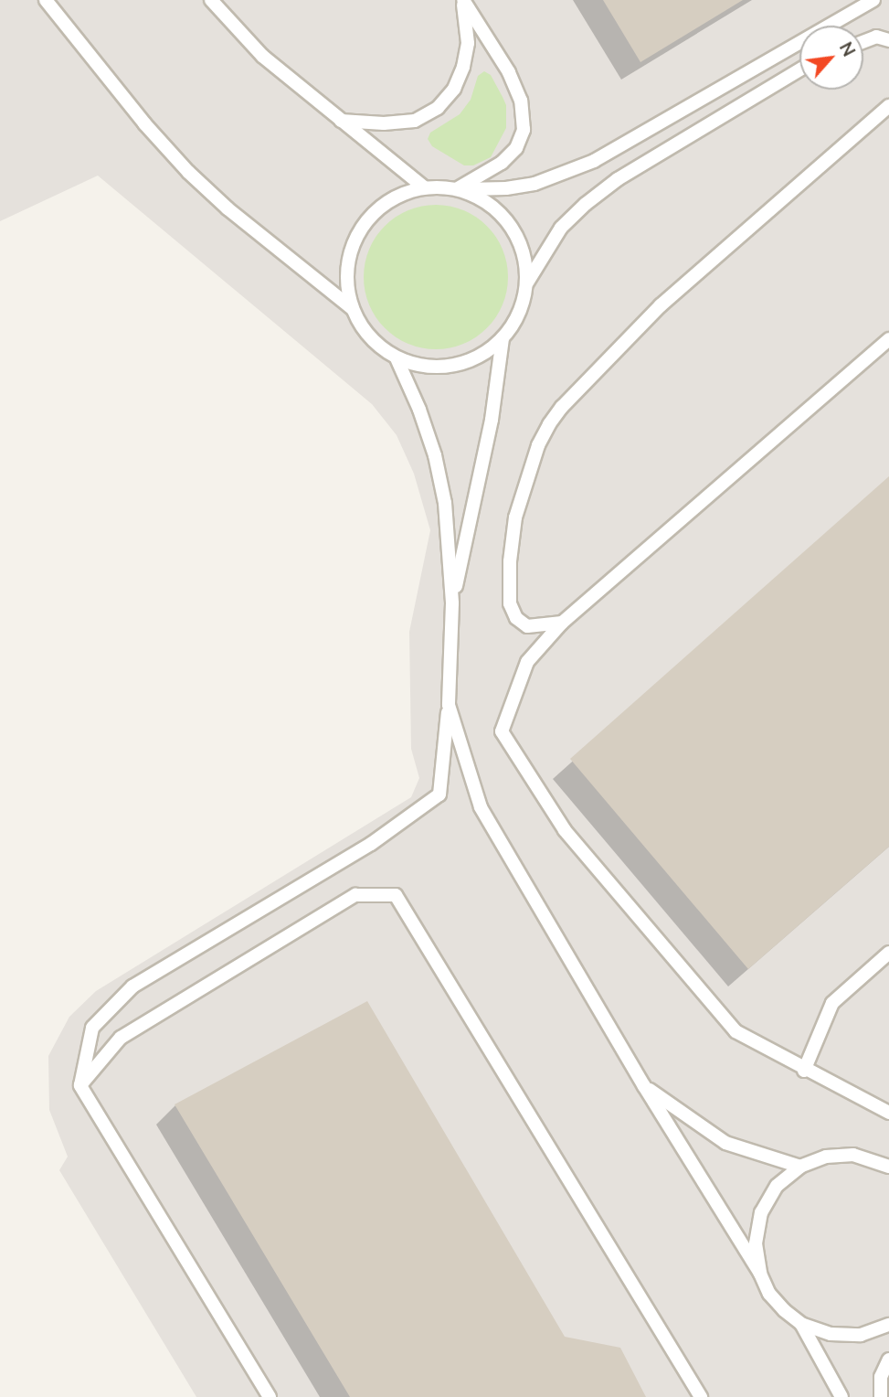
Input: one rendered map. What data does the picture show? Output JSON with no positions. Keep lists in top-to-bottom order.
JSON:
{
  "north": "top right"
}
